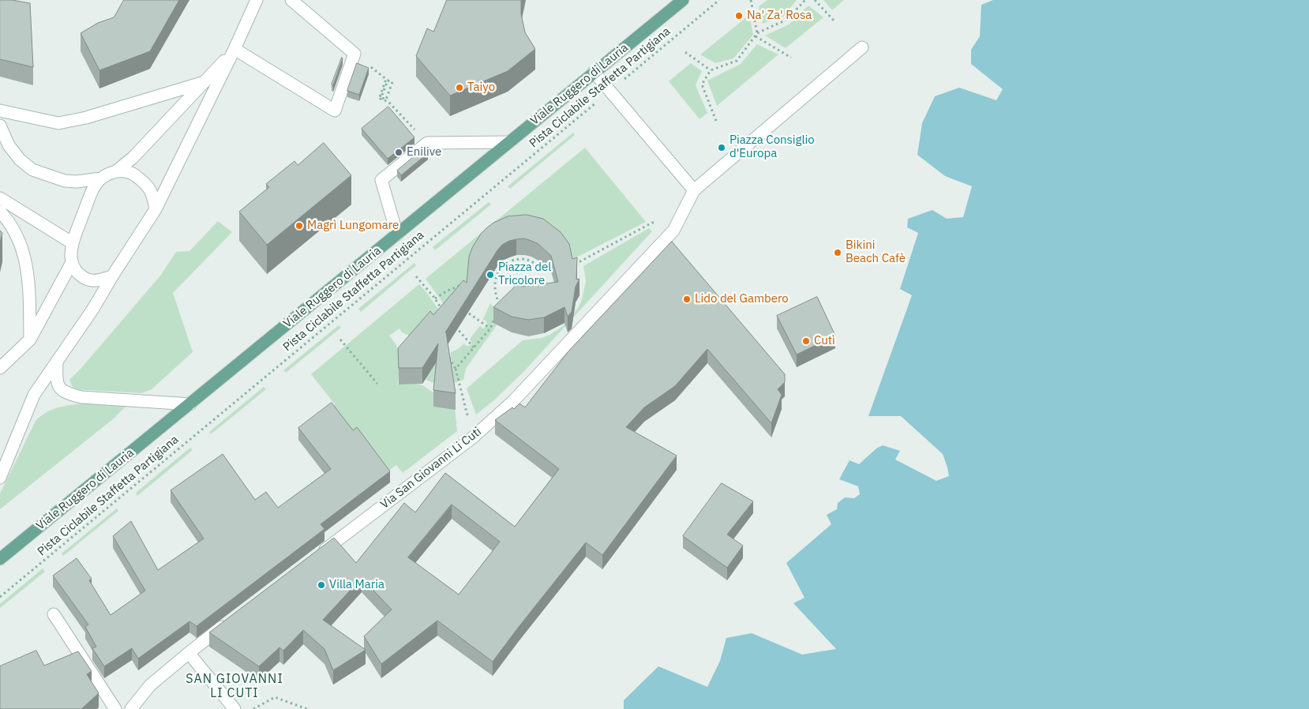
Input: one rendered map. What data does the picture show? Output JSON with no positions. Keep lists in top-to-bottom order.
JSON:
{
  "streets": {
    "main road": ["Viale Ruggero di Lauria"],
    "street": ["Via San Giovanni Li Cuti"],
    "path": ["Pista Ciclabile Staffetta Partigiana"]
  },
  "districts": ["SAN GIOVANNI LI CUTI"],
  "places": [
    "Na' Za' Rosa",
    "Taiyo",
    "Piazza Consiglio d'Europa",
    "Enilive",
    "Magrì Lungomare",
    "Bikini Beach Cafè",
    "Piazza del Tricolore",
    "Lido del Gambero",
    "Cutì",
    "Villa Maria"
  ]
}
